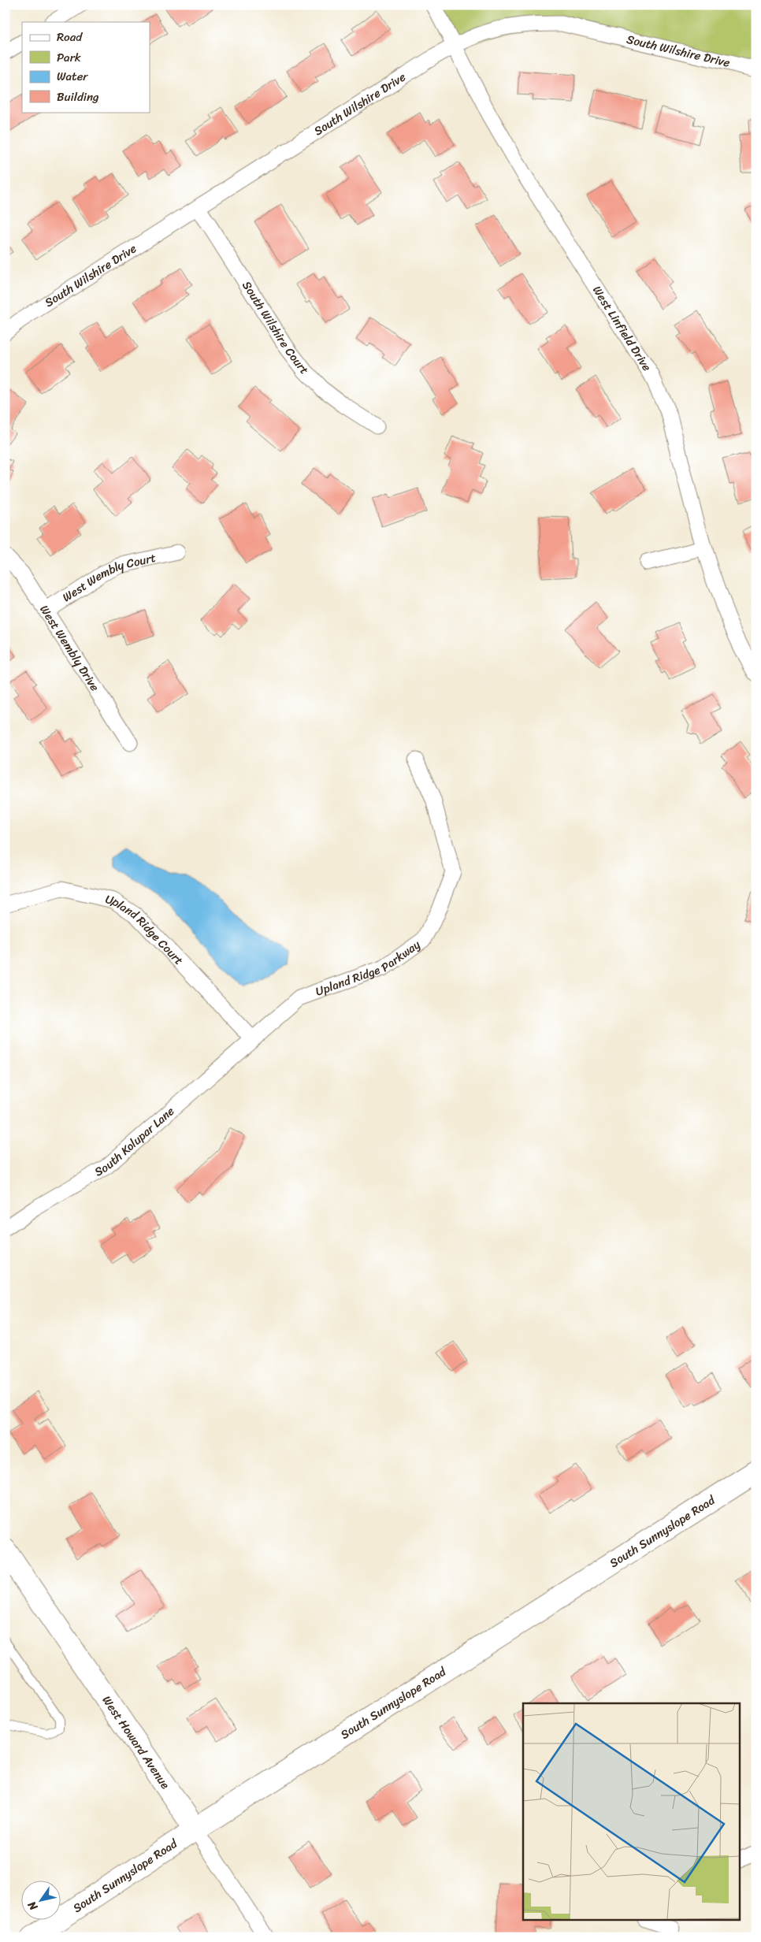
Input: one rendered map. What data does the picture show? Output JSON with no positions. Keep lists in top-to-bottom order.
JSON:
{
  "streets": {
    "street": [
      "South Wilshire Drive",
      "South Wilshire Court",
      "West Linfield Drive",
      "West Wembly Court",
      "West Wembly Drive",
      "Upland Ridge Court",
      "Upland Ridge Parkway",
      "South Kolupar Lane",
      "South Sunnyslope Road",
      "West Howard Avenue"
    ]
  },
  "crossings": [
    ["South Wilshire Drive", "South Wilshire Court"],
    ["South Wilshire Drive", "West Linfield Drive"],
    ["West Wembly Court", "West Wembly Drive"],
    ["Upland Ridge Court", "Upland Ridge Parkway"],
    ["Upland Ridge Court", "South Kolupar Lane"],
    ["Upland Ridge Parkway", "South Kolupar Lane"],
    ["South Sunnyslope Road", "West Howard Avenue"]
  ],
  "legend": [
    "Road",
    "Park",
    "Water",
    "Building"
  ],
  "north": "bottom left"
}
